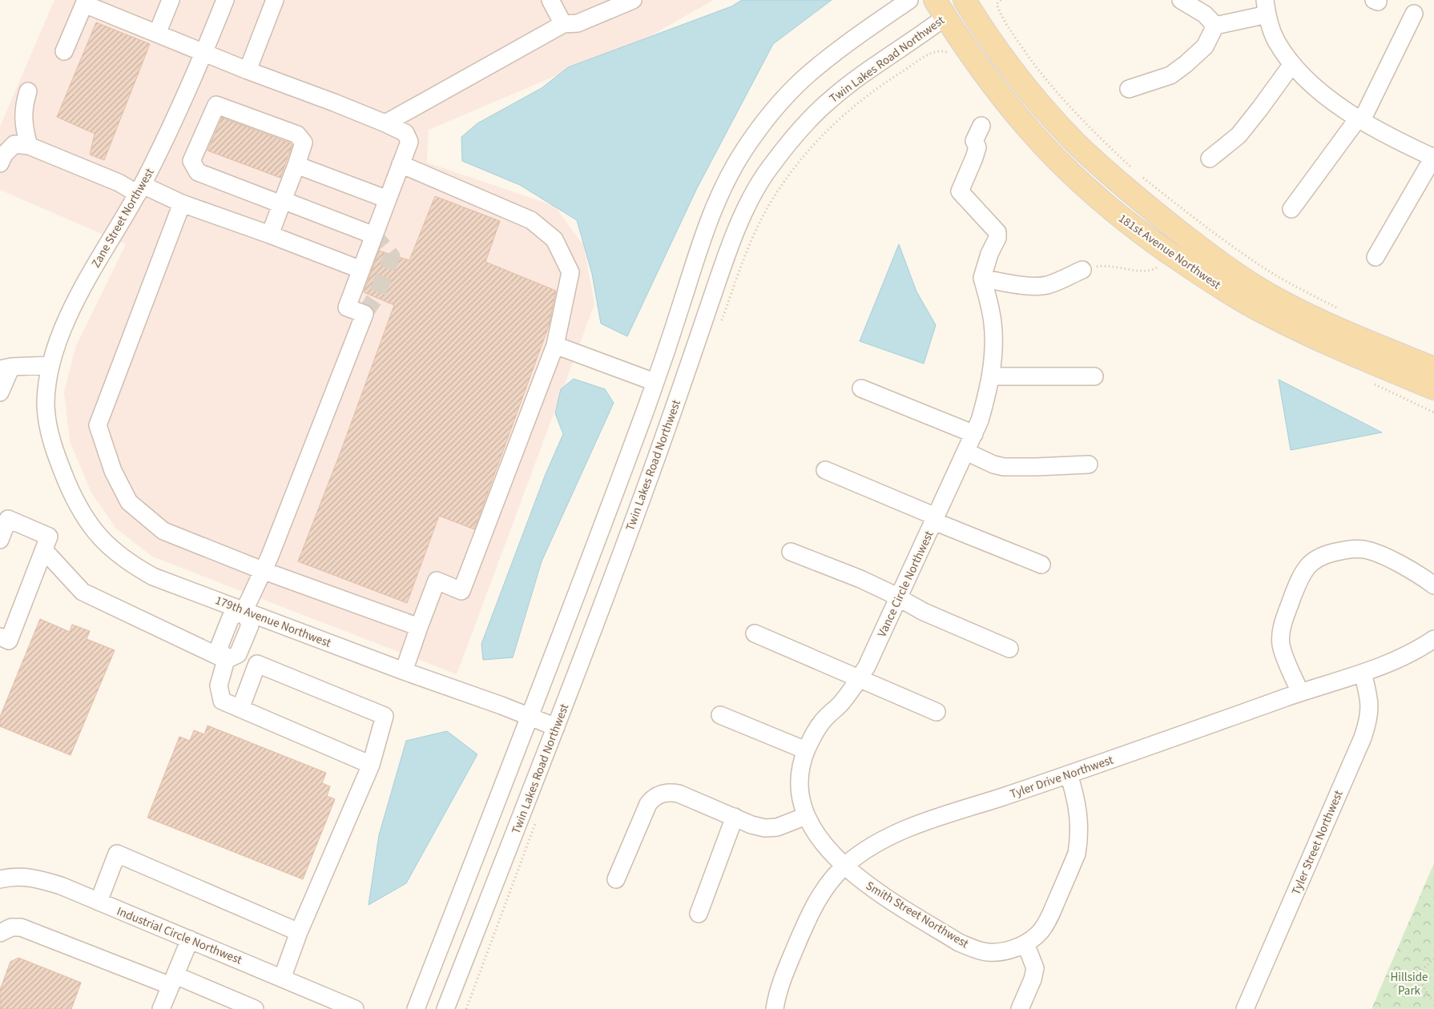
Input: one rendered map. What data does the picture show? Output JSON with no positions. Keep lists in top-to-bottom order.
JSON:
{
  "streets": {
    "main road": ["Twin Lakes Road Northwest", "181st Avenue Northwest"],
    "street": [
      "Zane Street Northwest",
      "Vance Circle Northwest",
      "179th Avenue Northwest",
      "Tyler Drive Northwest",
      "Tyler Street Northwest",
      "Smith Street Northwest",
      "Industrial Circle Northwest"
    ]
  },
  "crossings": [
    ["Twin Lakes Road Northwest", "181st Avenue Northwest"],
    ["Twin Lakes Road Northwest", "179th Avenue Northwest"],
    ["Zane Street Northwest", "179th Avenue Northwest"],
    ["Vance Circle Northwest", "Tyler Drive Northwest"],
    ["Vance Circle Northwest", "Smith Street Northwest"],
    ["Tyler Drive Northwest", "Tyler Street Northwest"],
    ["Tyler Drive Northwest", "Smith Street Northwest"]
  ],
  "parks": ["Hillside Park"]
}
